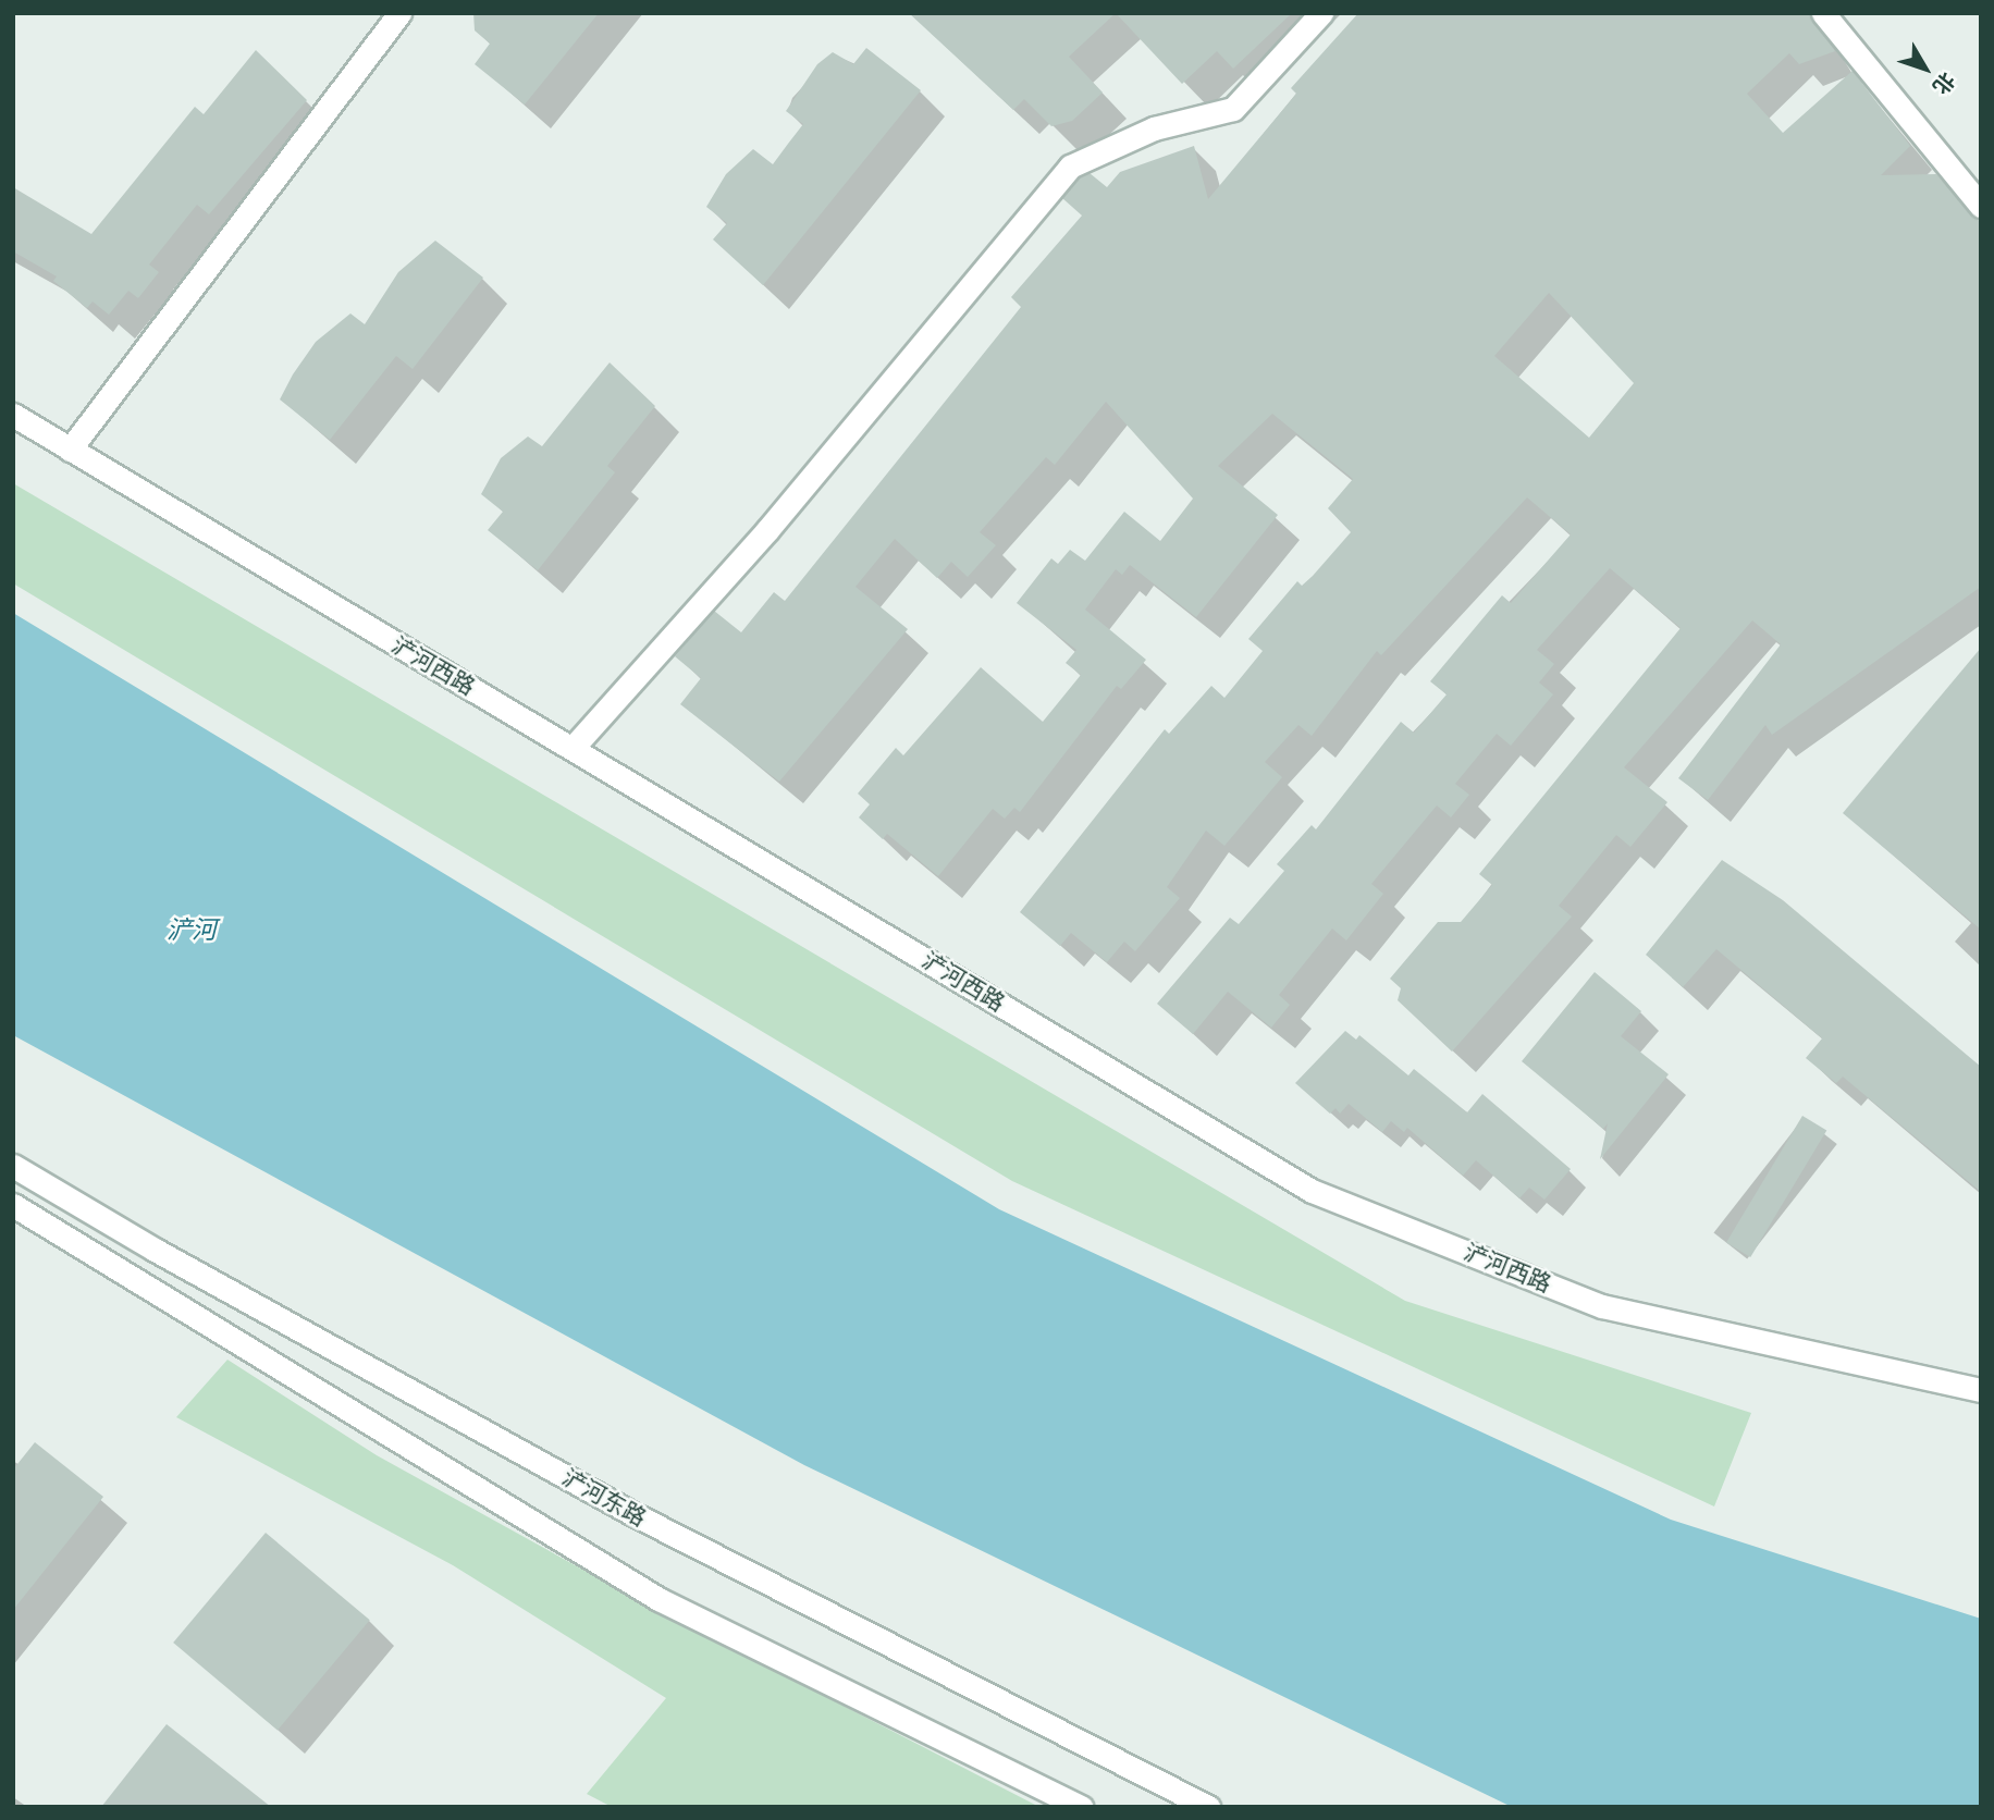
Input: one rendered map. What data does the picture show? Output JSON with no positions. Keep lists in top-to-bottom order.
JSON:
{
  "streets": {
    "street": ["浐河西路", "浐河东路"]
  },
  "water": ["浐河"],
  "north": "bottom right"
}
